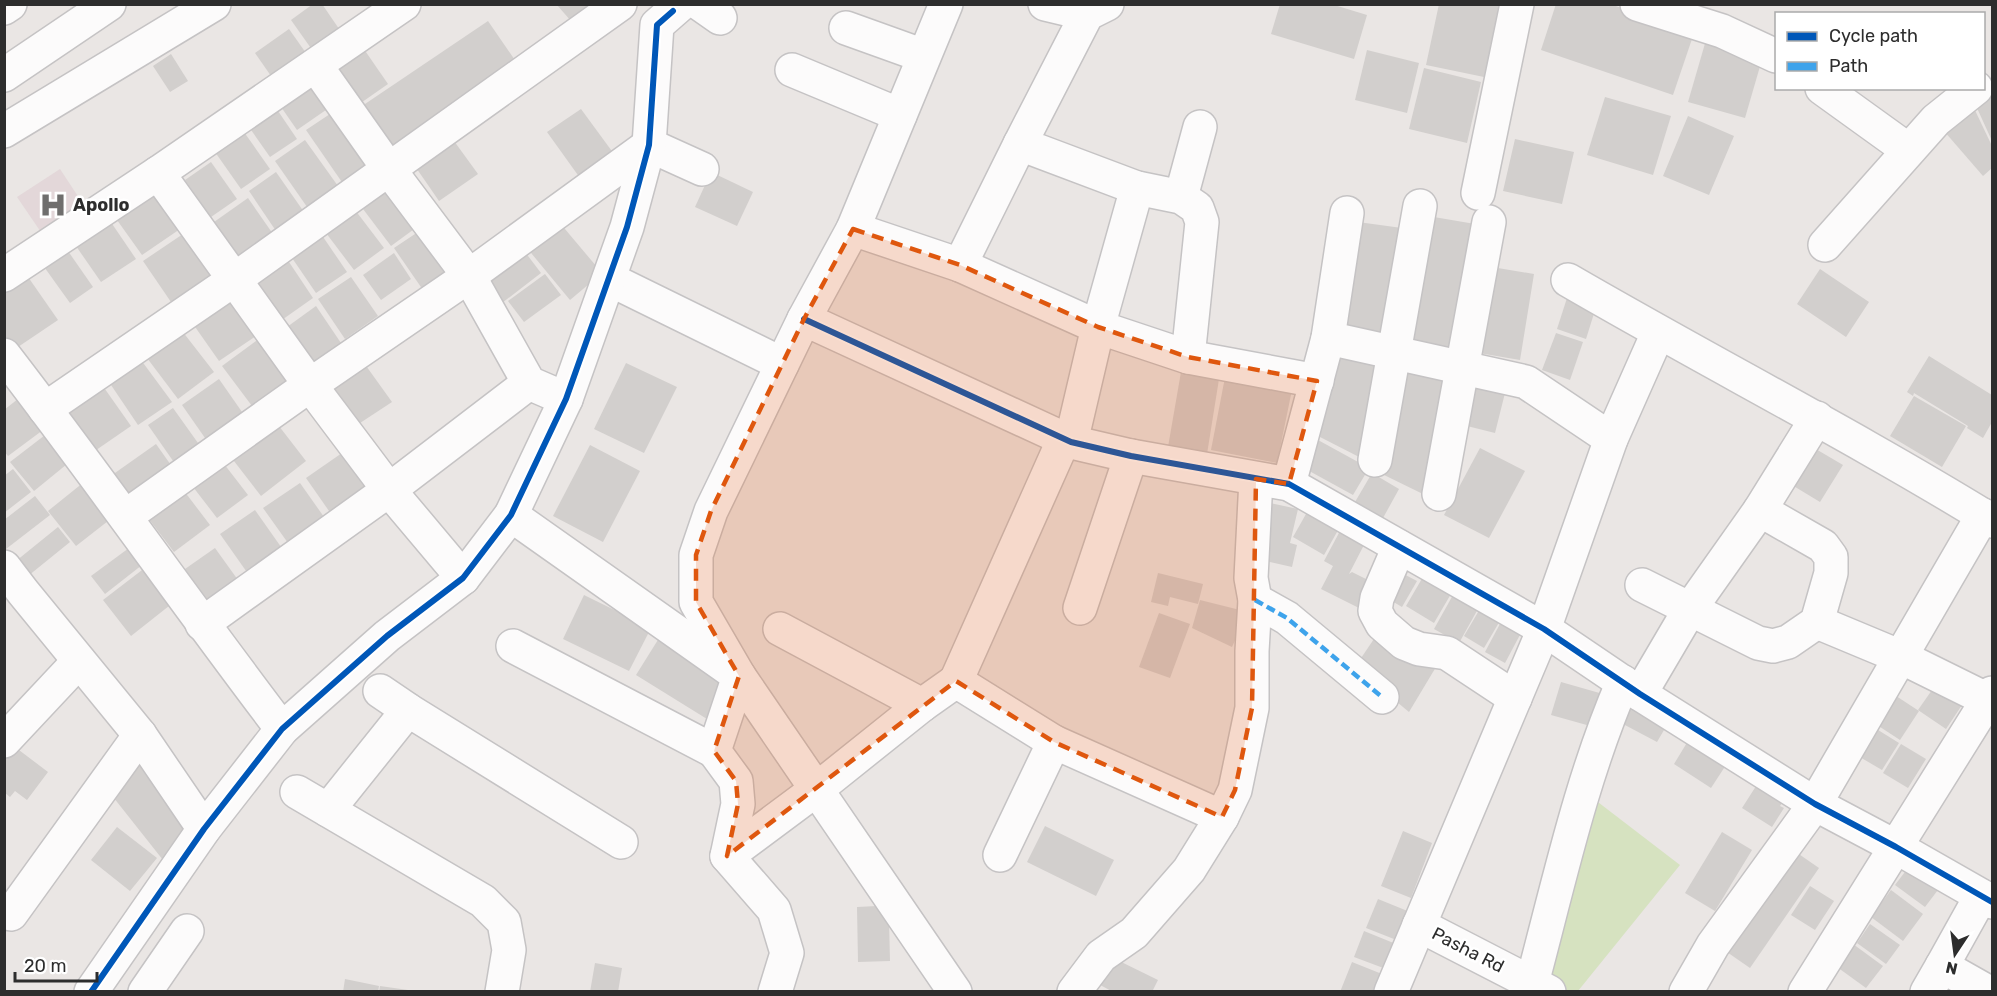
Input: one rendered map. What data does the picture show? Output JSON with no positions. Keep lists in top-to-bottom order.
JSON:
{
  "streets": {
    "street": ["Pasha Rd"]
  },
  "places": {
    "hospital": ["Apollo"]
  },
  "legend": ["Cycle path", "Path"],
  "scale_bar": "20 m",
  "north": "bottom"
}
